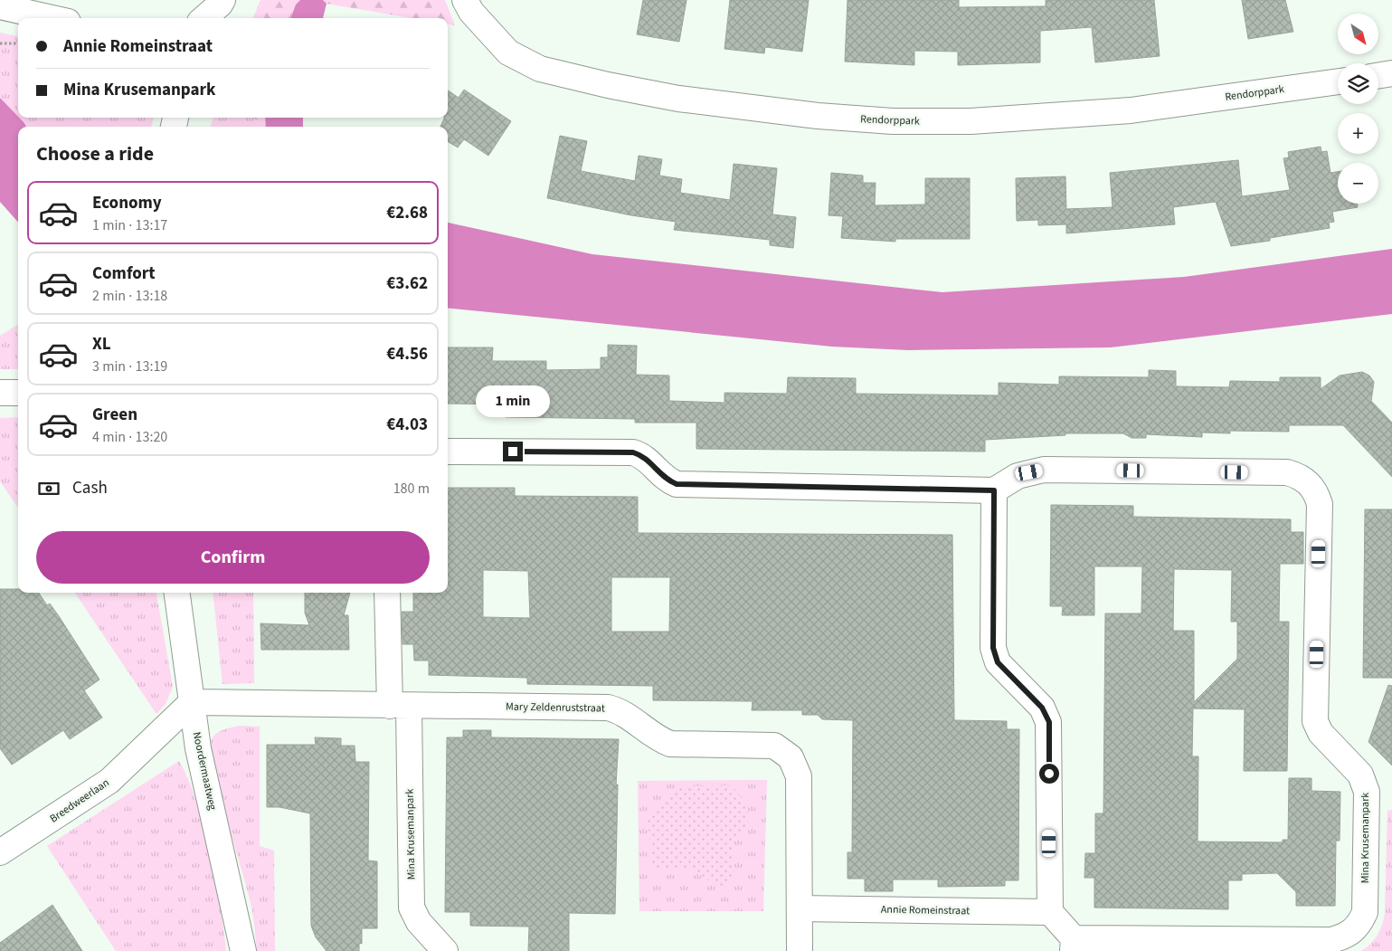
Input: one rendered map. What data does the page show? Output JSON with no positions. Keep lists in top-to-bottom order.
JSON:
{
  "streets": {
    "street": [
      "Rendorppark",
      "Mary Zeldenruststraat",
      "Noordermaatweg",
      "Breedweerlaan",
      "Mina Krusemanpark",
      "Annie Romeinstraat"
    ]
  },
  "crossings": [
    ["Mary Zeldenruststraat", "Noordermaatweg"],
    ["Mary Zeldenruststraat", "Breedweerlaan"],
    ["Mary Zeldenruststraat", "Mina Krusemanpark"],
    ["Mary Zeldenruststraat", "Annie Romeinstraat"],
    ["Noordermaatweg", "Breedweerlaan"]
  ],
  "north": "bottom right",
  "page": {
    "map_buttons": ["+", "−"],
    "banner": ["Annie Romeinstraat", "Mina Krusemanpark"],
    "heading": "Choose a ride",
    "list": [
      {
        "name": "Economy",
        "note": "1 min · 13:17",
        "value": "€2.68"
      },
      {
        "name": "Comfort",
        "note": "2 min · 13:18",
        "value": "€3.62"
      },
      {
        "name": "XL",
        "note": "3 min · 13:19",
        "value": "€4.56"
      },
      {
        "name": "Green",
        "note": "4 min · 13:20",
        "value": "€4.03"
      }
    ],
    "bubble": "1 min",
    "pay": ["Cash", "180 m"],
    "buttons": "Confirm"
  }
}
